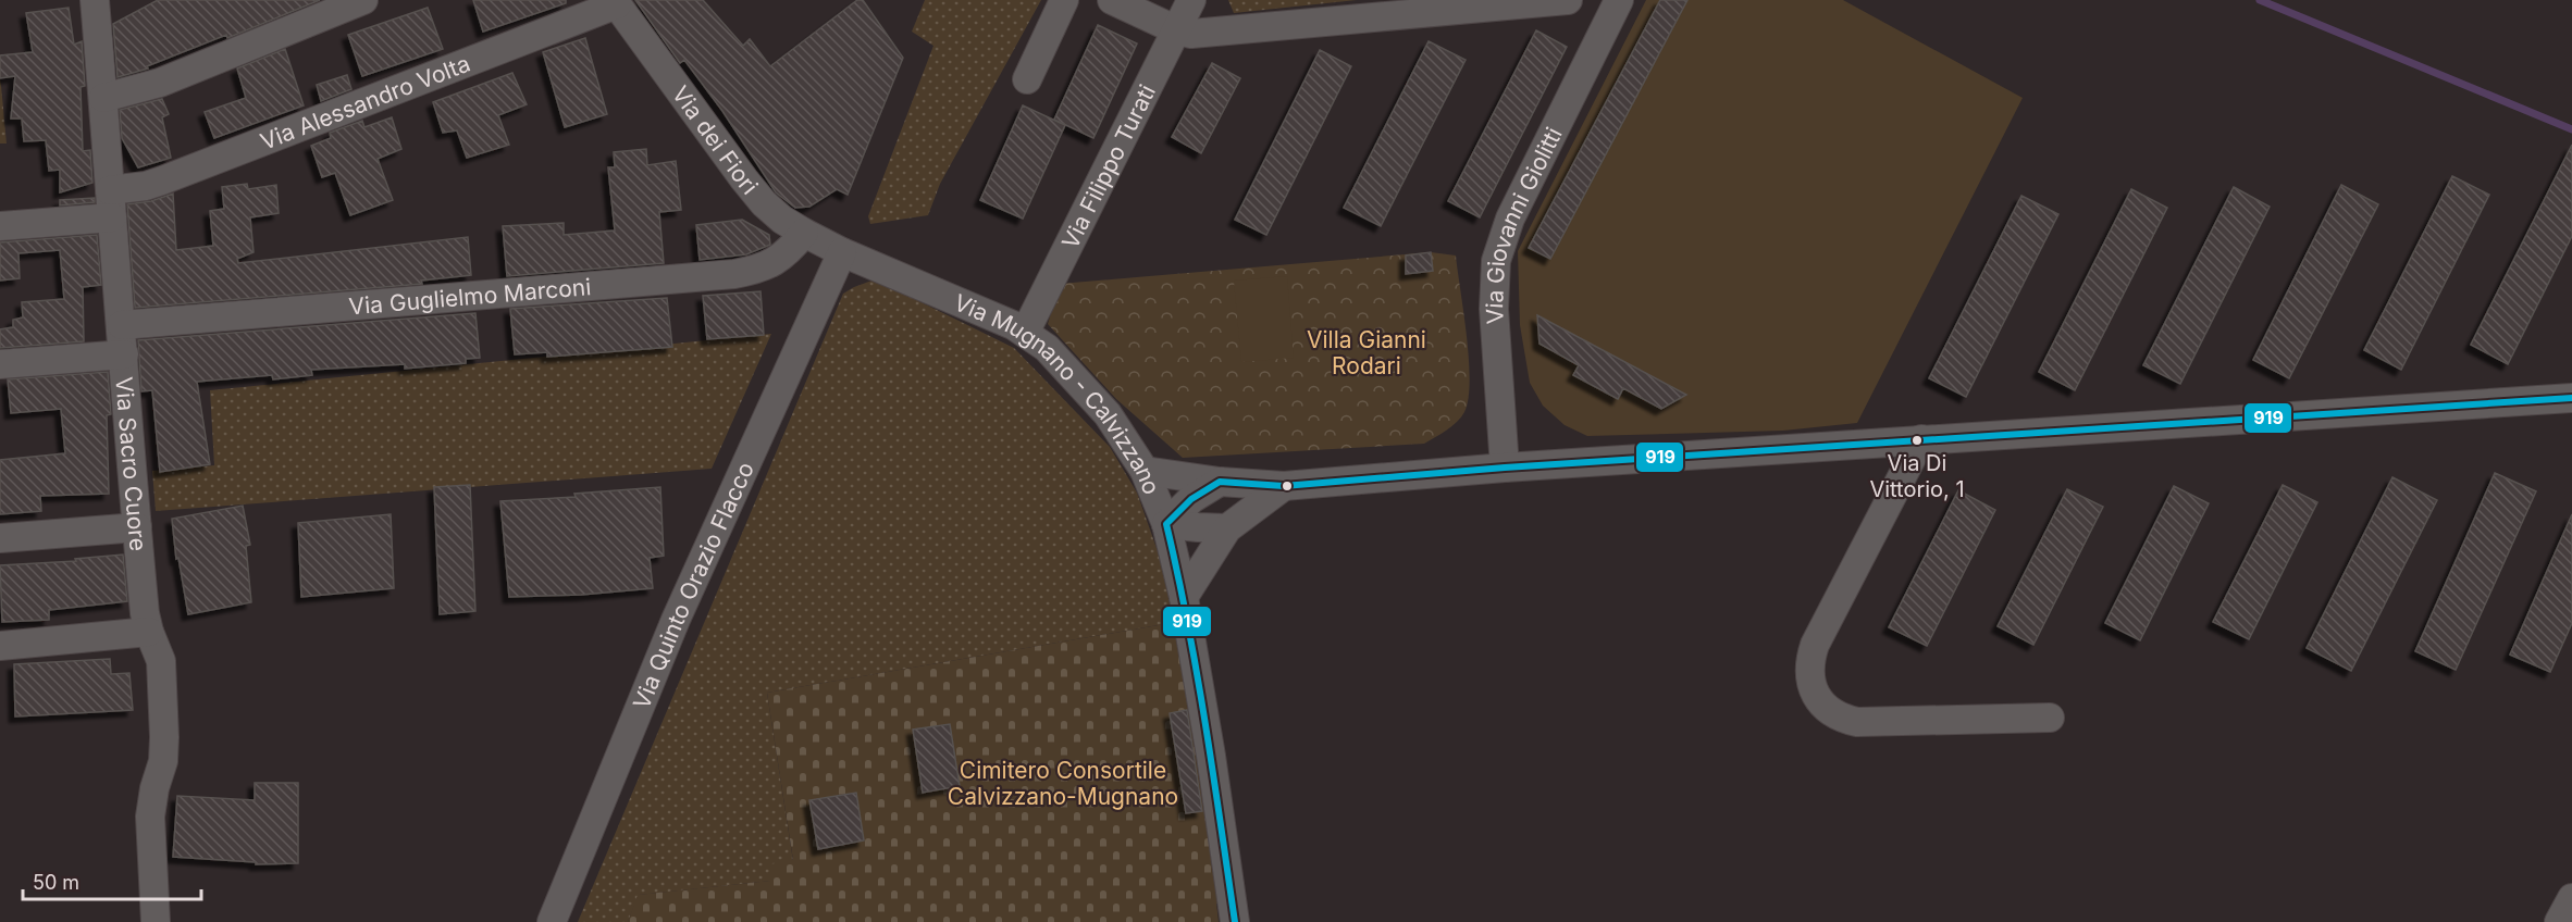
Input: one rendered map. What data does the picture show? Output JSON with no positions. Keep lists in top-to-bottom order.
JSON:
{
  "streets": {
    "street": [
      "Via Alessandro Volta",
      "Via dei Fiori",
      "Via Filippo Turati",
      "Via Giovanni Giolitti",
      "Via Guglielmo Marconi",
      "Via Mugnano - Calvizzano",
      "Via Sacro Cuore",
      "Via Quinto Orazio Flacco"
    ]
  },
  "crossings": [
    ["Via Alessandro Volta", "Via dei Fiori"],
    ["Via Alessandro Volta", "Via Sacro Cuore"],
    ["Via dei Fiori", "Via Guglielmo Marconi"],
    ["Via dei Fiori", "Via Mugnano - Calvizzano"],
    ["Via dei Fiori", "Via Quinto Orazio Flacco"],
    ["Via Filippo Turati", "Via Mugnano - Calvizzano"],
    ["Via Guglielmo Marconi", "Via Sacro Cuore"],
    ["Via Mugnano - Calvizzano", "Via Quinto Orazio Flacco"]
  ],
  "parks": ["Villa Gianni Rodari", "Cimitero Consortile Calvizzano-Mugnano"],
  "places": ["Via Di Vittorio, 1"],
  "lines": ["transit line 919"],
  "scale_bar": "50 m"
}
